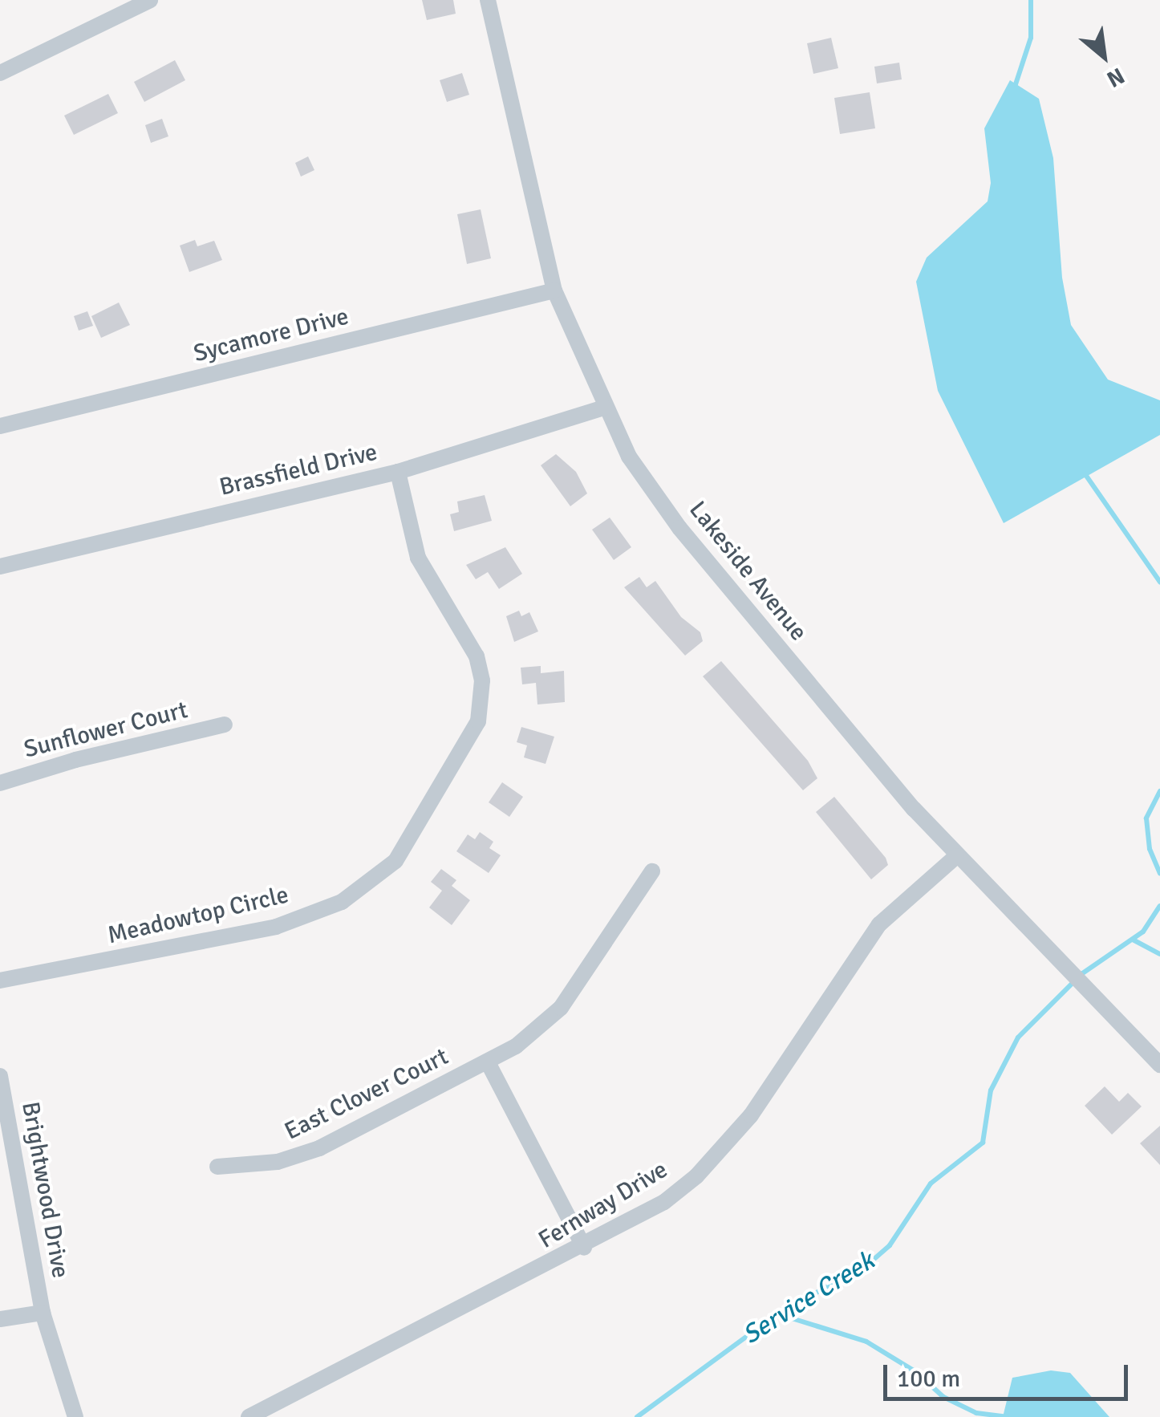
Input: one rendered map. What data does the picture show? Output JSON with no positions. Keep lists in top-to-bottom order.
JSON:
{
  "streets": {
    "street": [
      "Sycamore Drive",
      "Brassfield Drive",
      "Lakeside Avenue",
      "Sunflower Court",
      "Meadowtop Circle",
      "East Clover Court",
      "Brightwood Drive",
      "Fernway Drive"
    ]
  },
  "crossings": [
    ["Sycamore Drive", "Lakeside Avenue"],
    ["Brassfield Drive", "Lakeside Avenue"],
    ["Brassfield Drive", "Meadowtop Circle"],
    ["Lakeside Avenue", "Fernway Drive"]
  ],
  "water": ["Service Creek"],
  "scale_bar": "100 m",
  "north": "bottom right"
}
